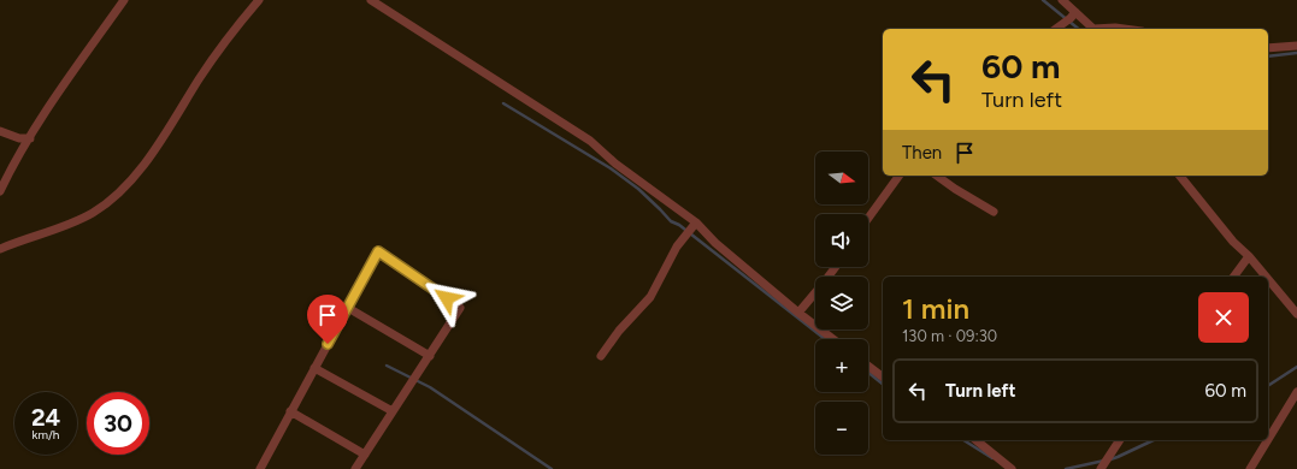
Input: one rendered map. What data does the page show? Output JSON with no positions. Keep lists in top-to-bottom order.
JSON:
{
  "north": "right",
  "page": {
    "turn": ["60 m", "Turn left"],
    "then": "Then",
    "map_buttons": ["+", "−"],
    "heading": ["1 min", "130 m · 09:30"],
    "list": [
      {
        "name": "Turn left",
        "value": "60 m"
      }
    ],
    "speed": "24 km/h",
    "limit": "30"
  }
}
